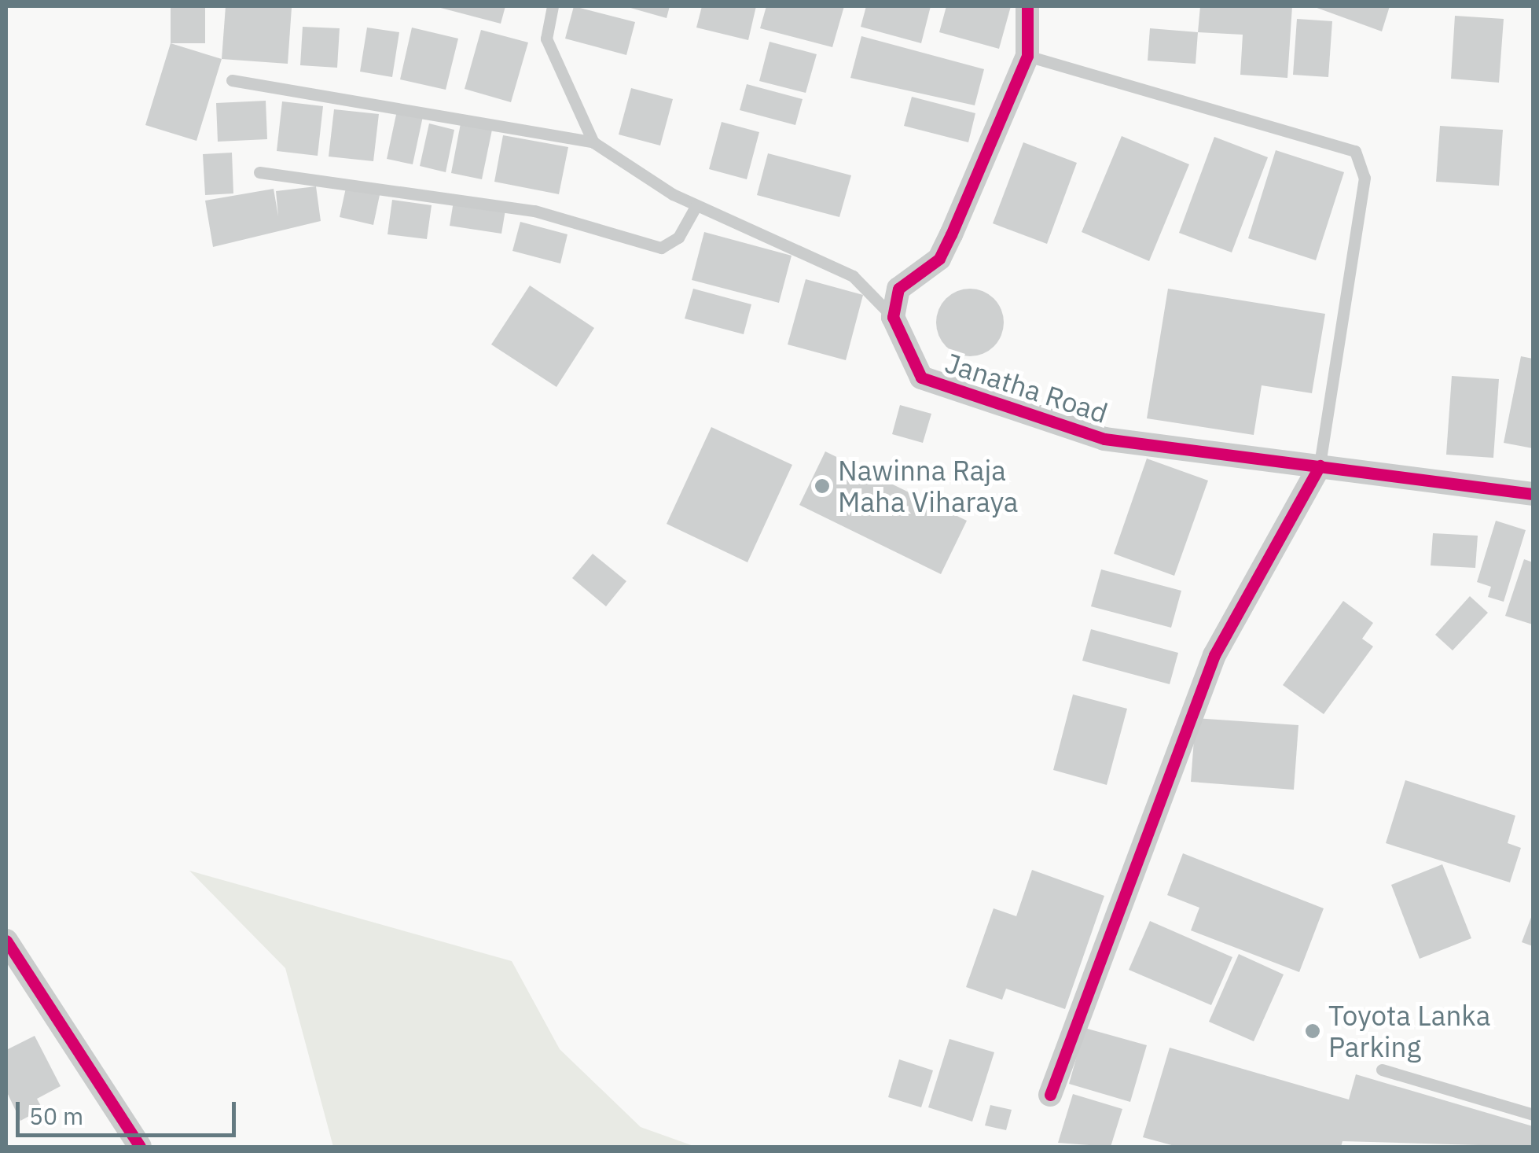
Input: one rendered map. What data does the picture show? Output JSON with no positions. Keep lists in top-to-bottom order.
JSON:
{
  "streets": {
    "street": ["Janatha Road"]
  },
  "places": ["Nawinna Raja Maha Viharaya", "Toyota Lanka Parking"],
  "scale_bar": "50 m"
}
